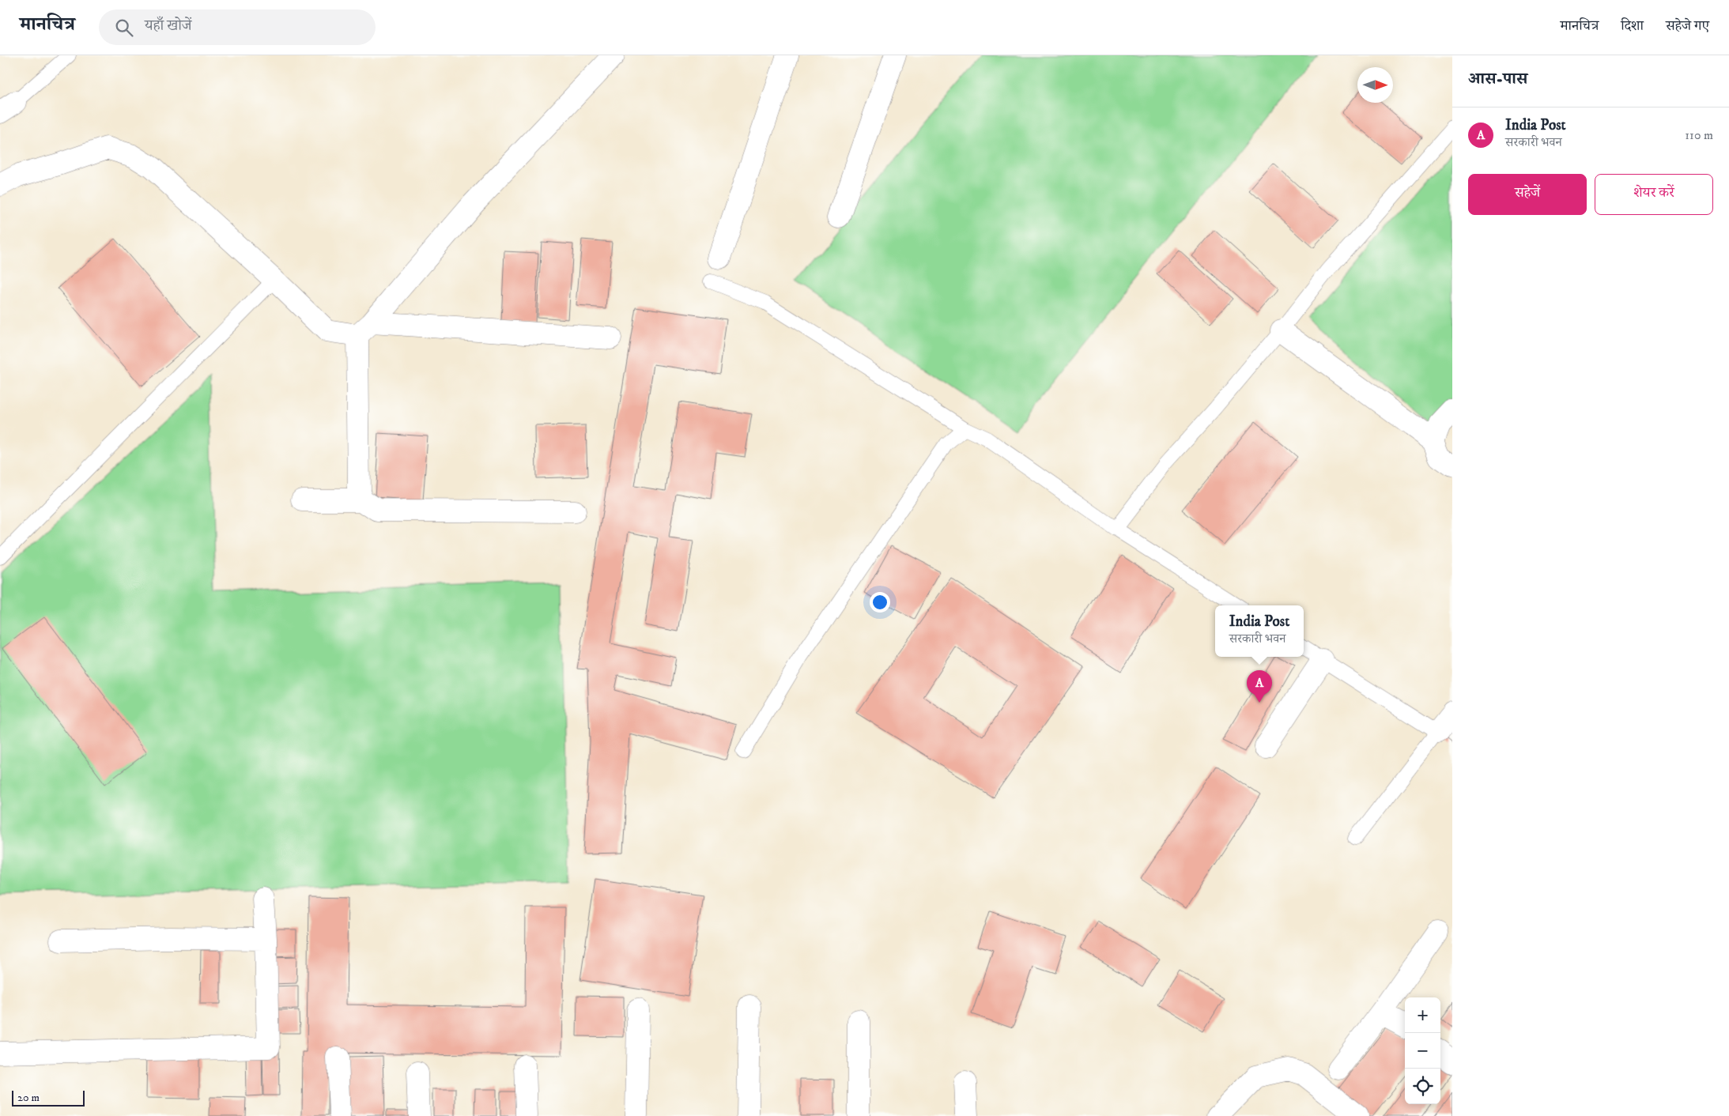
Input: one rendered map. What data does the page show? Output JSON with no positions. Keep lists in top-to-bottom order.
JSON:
{
  "scale_bar": "20 m",
  "north": "right",
  "page": {
    "header": "मानचित्र",
    "search": "यहाँ खोजें",
    "nav": ["मानचित्र", "दिशा", "सहेजे गए"],
    "heading": "आस-पास",
    "list": [
      {
        "mark": "A",
        "name": "India Post",
        "note": "सरकारी भवन",
        "value": "110 m"
      }
    ],
    "buttons": ["सहेजें", "शेयर करें"],
    "popup": ["India Post", "सरकारी भवन"],
    "pins": "A",
    "map_buttons": ["+", "−"],
    "scale": "20 m"
  }
}
